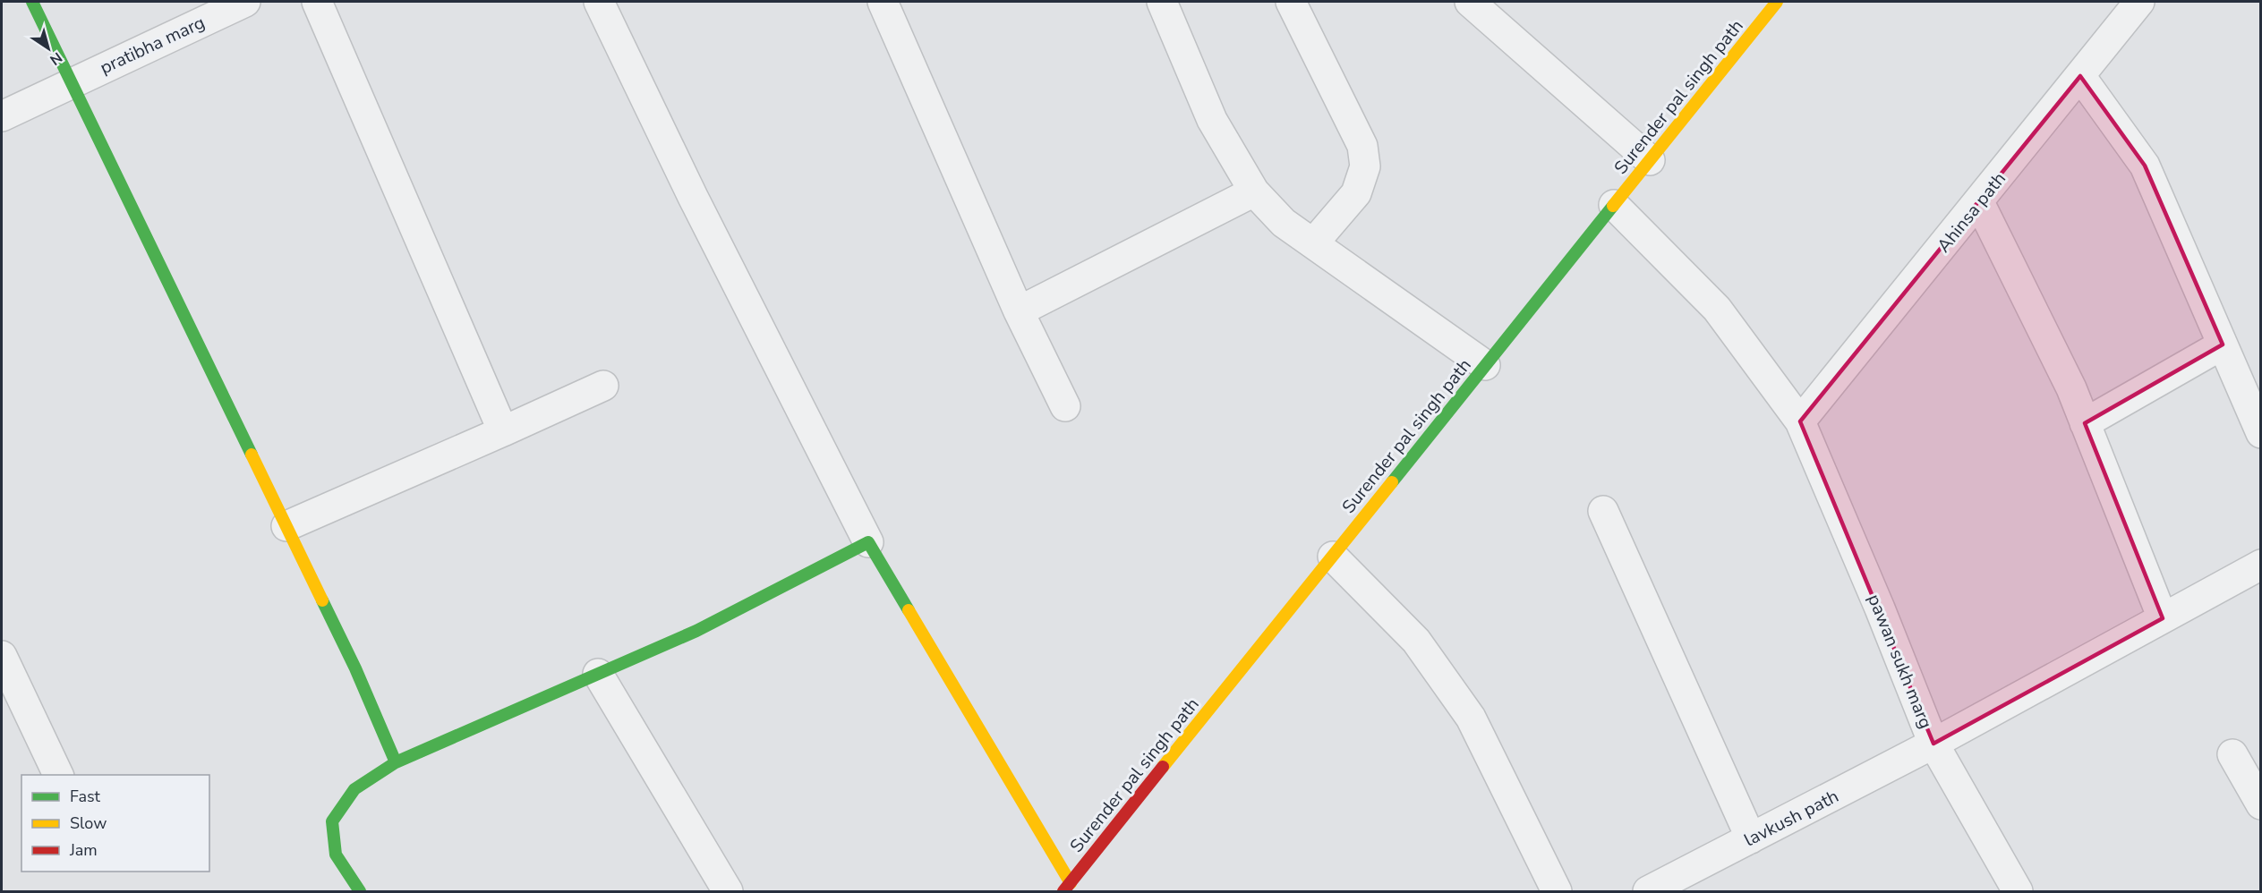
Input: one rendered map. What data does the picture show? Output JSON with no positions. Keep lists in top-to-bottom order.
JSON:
{
  "streets": {
    "street": [
      "pratibha marg",
      "Surender pal singh path",
      "Ahinsa path",
      "pawan sukh marg",
      "lavkush path"
    ]
  },
  "crossings": [
    ["Surender pal singh path", "pawan sukh marg"],
    ["Ahinsa path", "pawan sukh marg"],
    ["pawan sukh marg", "lavkush path"]
  ],
  "legend": ["Fast", "Slow", "Jam"],
  "north": "bottom right"
}
